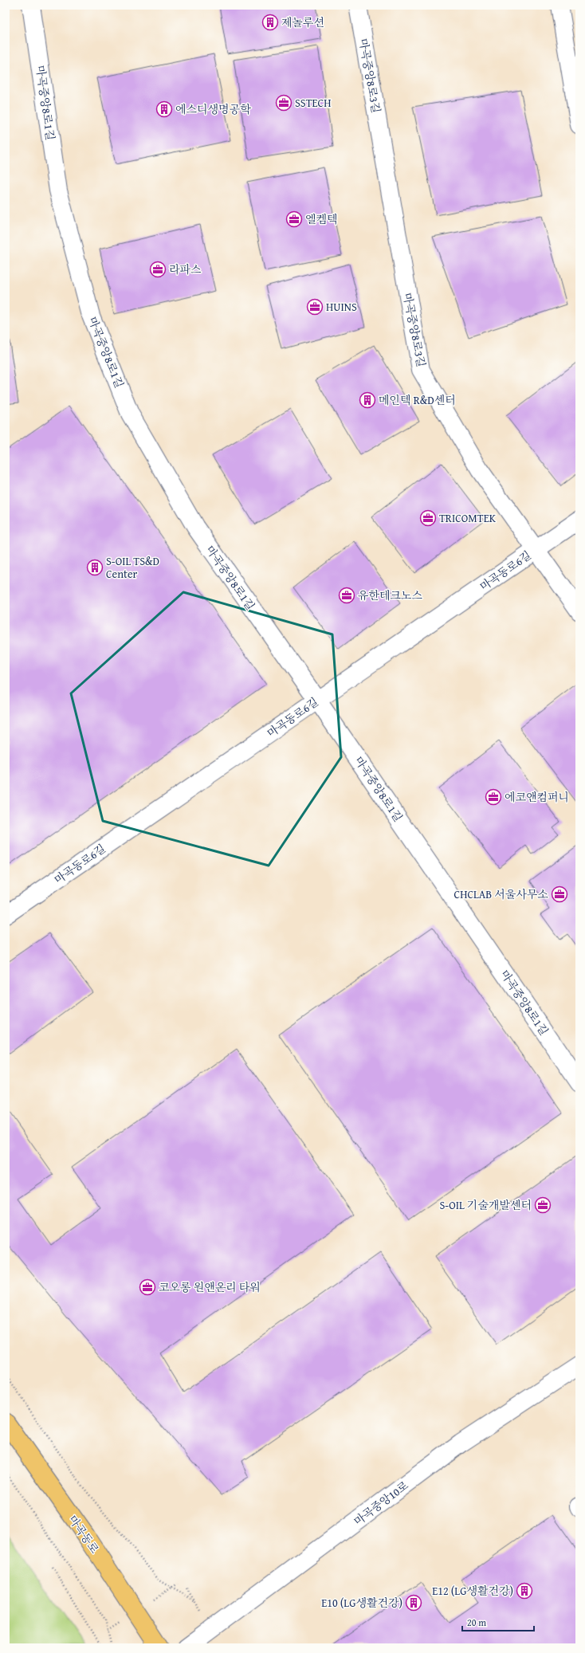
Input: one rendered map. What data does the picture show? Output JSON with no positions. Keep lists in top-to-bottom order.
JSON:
{
  "streets": {
    "main road": ["마곡동로"],
    "street": [
      "마곡중앙8로3길",
      "마곡중앙8로1길",
      "마곡동로6길",
      "마곡중앙10로"
    ]
  },
  "crossings": [
    ["마곡중앙8로3길", "마곡동로6길"],
    ["마곡중앙8로1길", "마곡동로6길"]
  ],
  "places": {
    "building": [
      "제놀루션",
      "에스디생명공학",
      "메인텍 R&D센터",
      "S-OIL TS&D Center",
      "E12 (LG생활건강)",
      "E10 (LG생활건강)"
    ],
    "office": [
      "SSTECH",
      "엘켐텍",
      "라파스",
      "HUINS",
      "TRICOMTEK",
      "유한테크노스",
      "에코앤컴퍼니",
      "CHCLAB 서울사무소",
      "S-OIL 기술개발센터",
      "코오롱 원앤온리 타워"
    ]
  },
  "scale_bar": "20 m"
}
